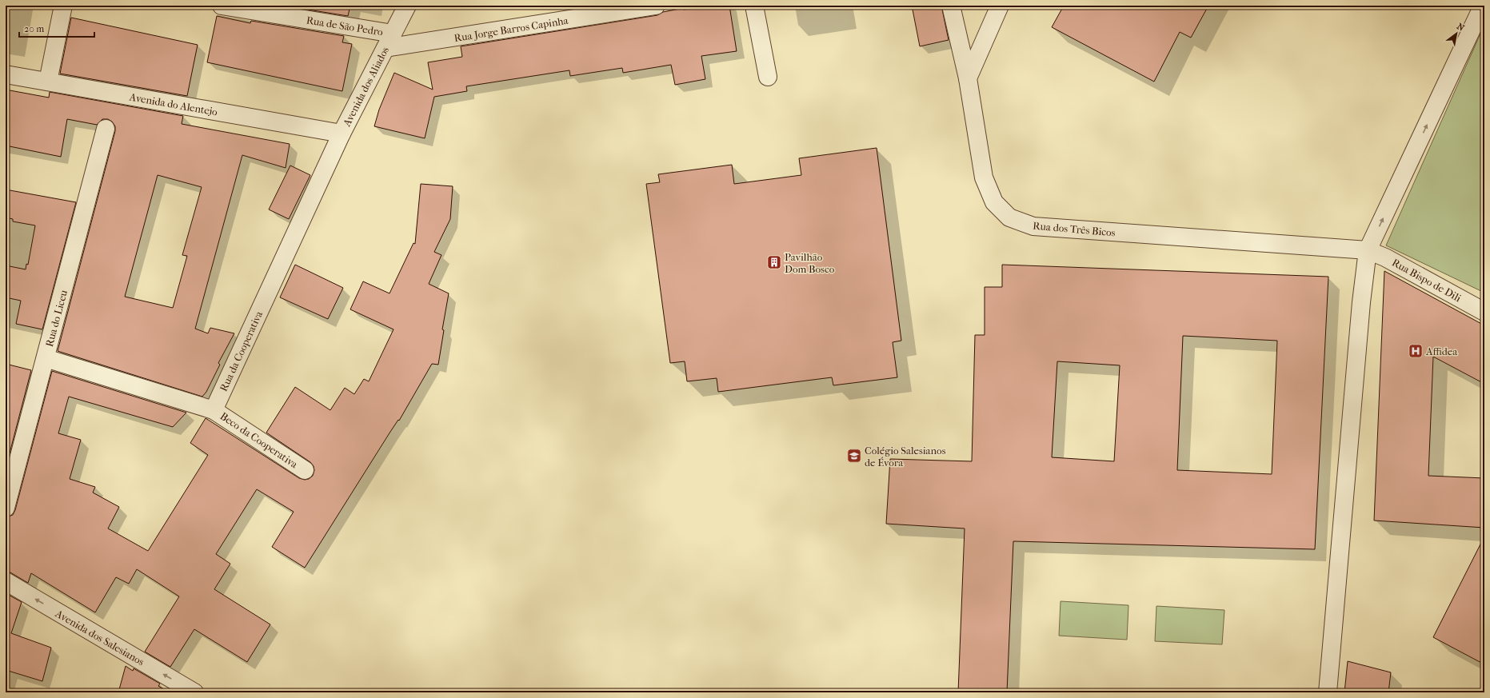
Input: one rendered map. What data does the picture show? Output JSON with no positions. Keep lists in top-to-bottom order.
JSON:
{
  "streets": {
    "street": [
      "Rua de São Pedro",
      "Rua Jorge Barros Capinha",
      "Avenida dos Aliados",
      "Avenida do Alentejo",
      "Rua dos Três Bicos",
      "Rua Bispo de Dili",
      "Rua do Liceu",
      "Rua da Cooperativa",
      "Beco da Cooperativa",
      "Avenida dos Salesianos"
    ]
  },
  "crossings": [
    ["Rua de São Pedro", "Rua Jorge Barros Capinha"],
    ["Rua de São Pedro", "Avenida dos Aliados"],
    ["Rua Jorge Barros Capinha", "Avenida dos Aliados"],
    ["Avenida dos Aliados", "Avenida do Alentejo"],
    ["Avenida dos Aliados", "Rua da Cooperativa"],
    ["Avenida do Alentejo", "Rua da Cooperativa"],
    ["Rua dos Três Bicos", "Rua Bispo de Dili"],
    ["Rua da Cooperativa", "Beco da Cooperativa"]
  ],
  "one_way": ["Avenida dos Salesianos"],
  "places": {
    "building": ["Pavilhão Dom Bosco"],
    "hospital": ["Affidea"],
    "school or university": ["Colégio Salesianos de Évora"]
  },
  "scale_bar": "20 m",
  "north": "top right"
}
